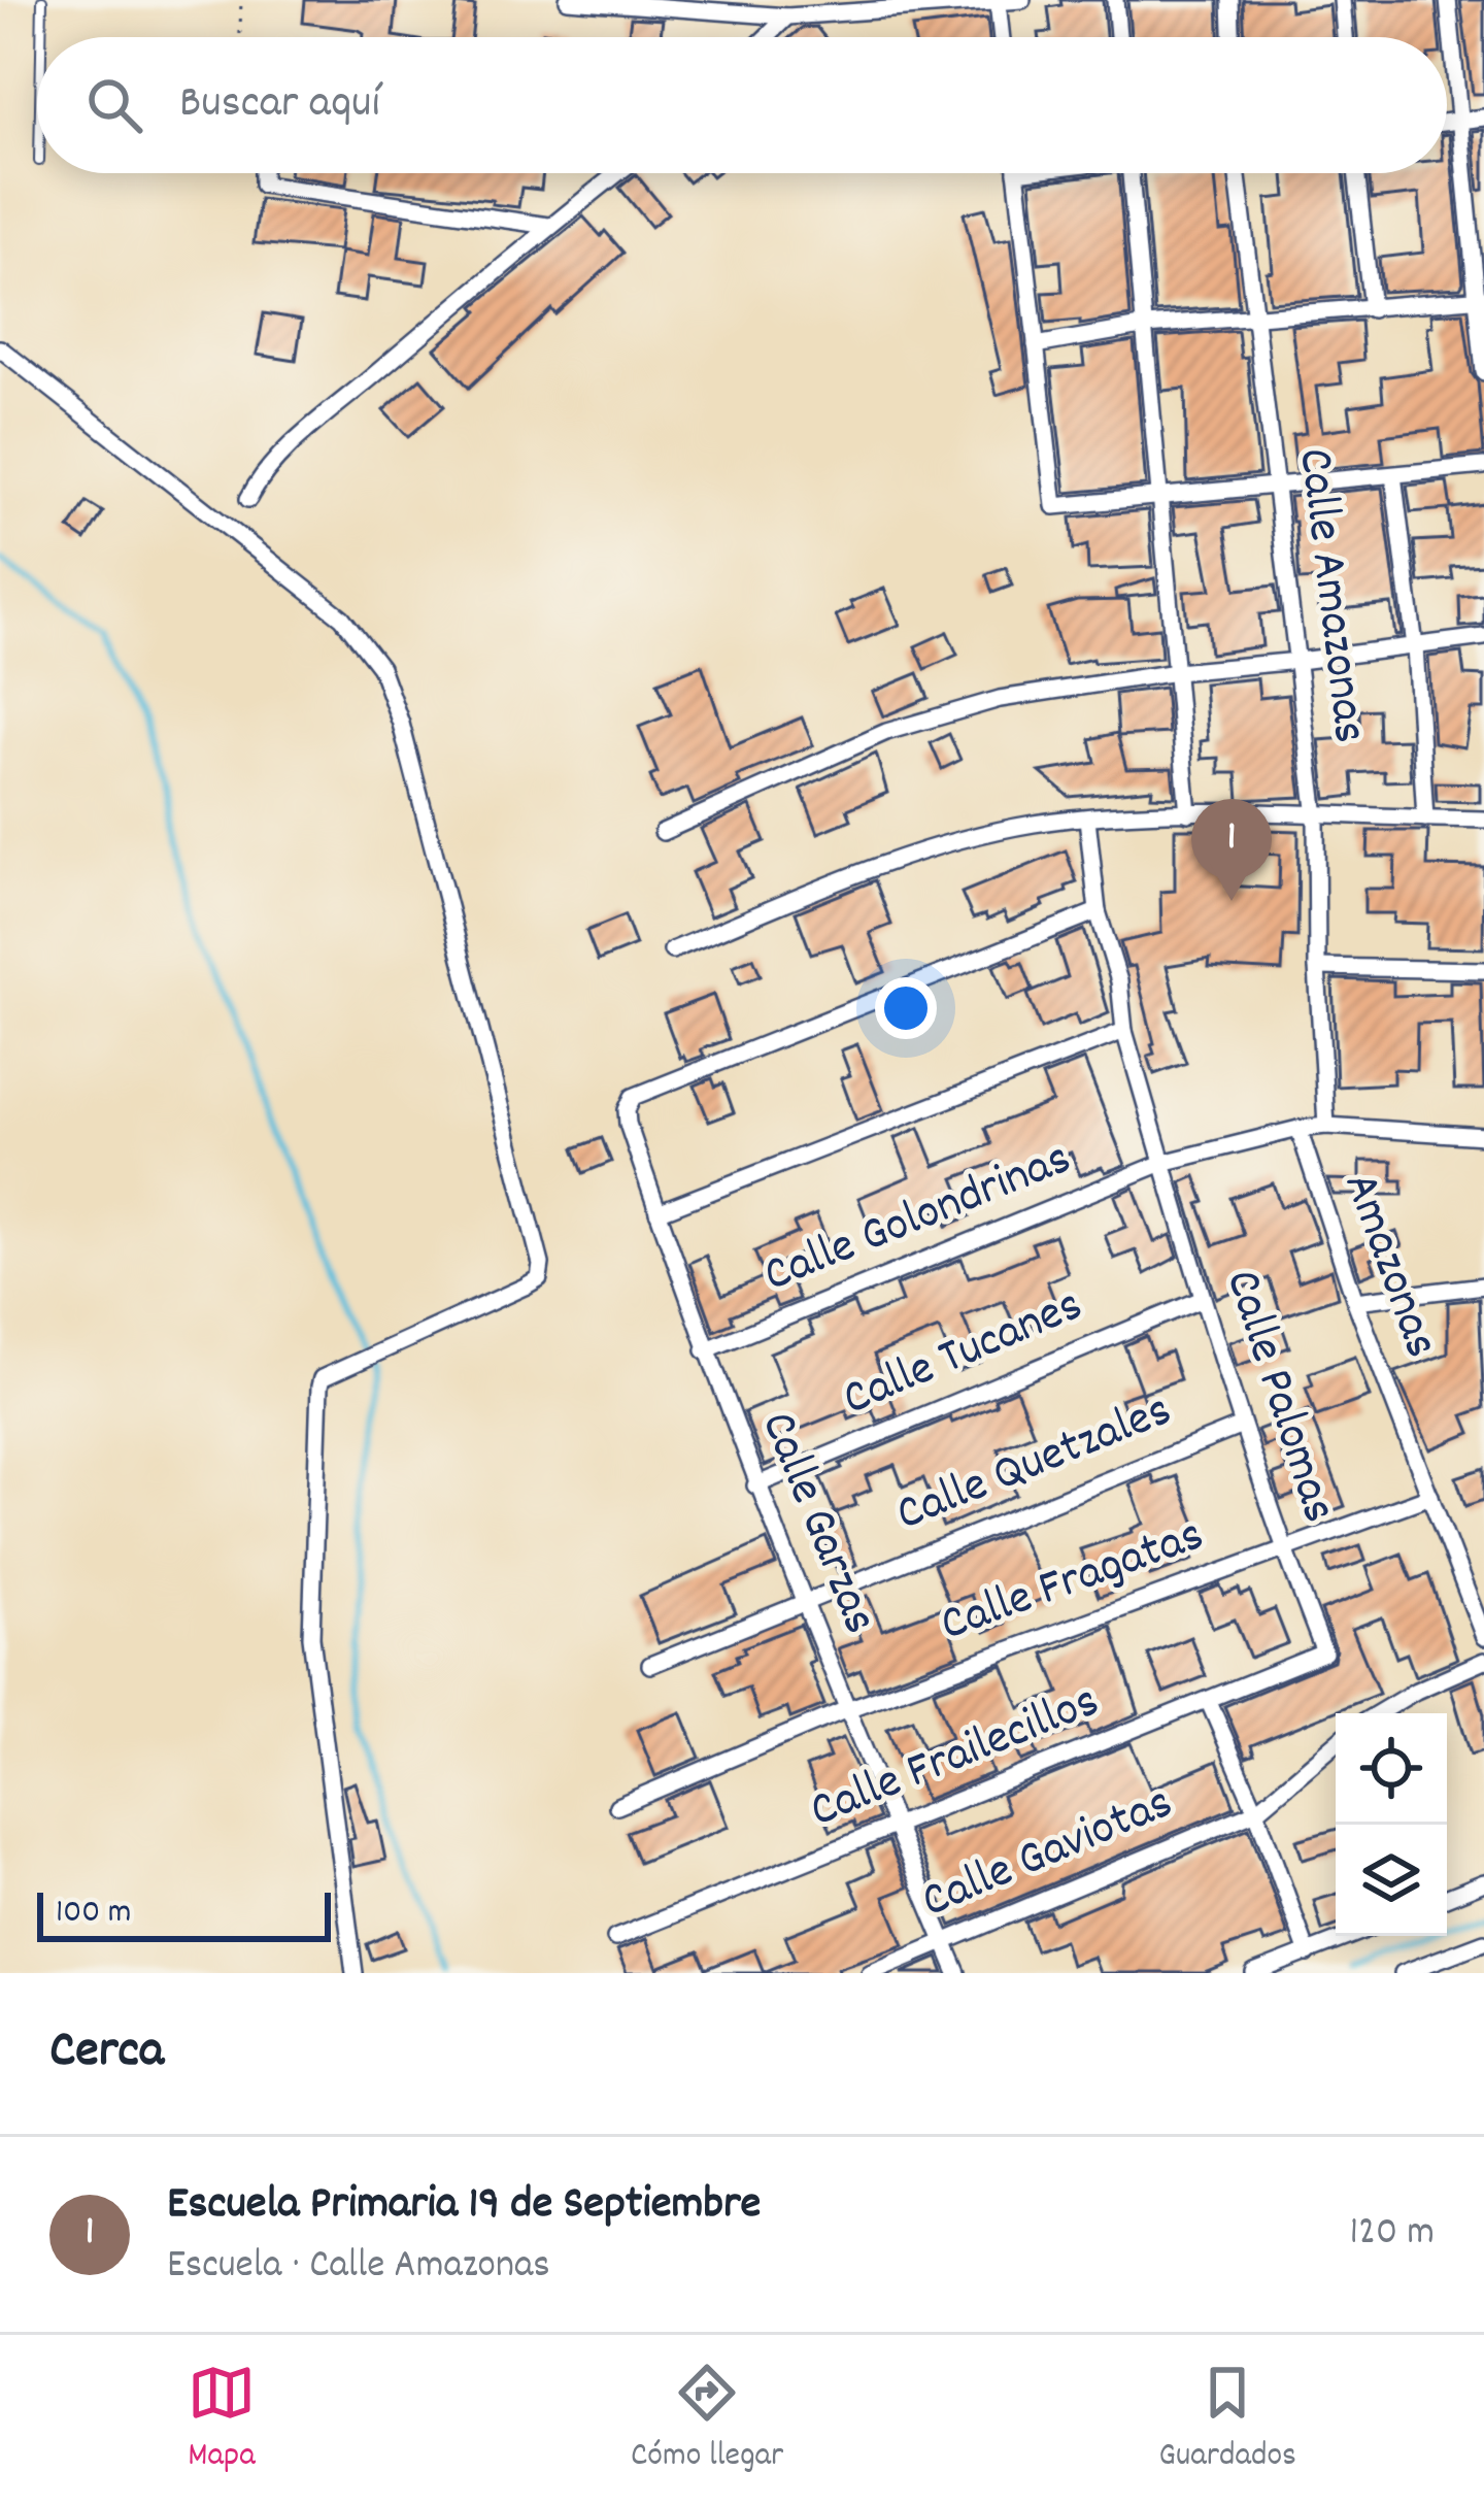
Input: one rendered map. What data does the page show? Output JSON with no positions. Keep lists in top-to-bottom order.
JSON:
{
  "streets": {
    "street": [
      "Calle Amazonas",
      "Calle Golondrinas",
      "Amazonas",
      "Calle Tucanes",
      "Calle Palomas",
      "Calle Quetzales",
      "Calle Garzas",
      "Calle Fragatas",
      "Calle Frailecillos",
      "Calle Gaviotas"
    ]
  },
  "crossings": [
    ["Calle Amazonas", "Calle Golondrinas"],
    ["Calle Golondrinas", "Amazonas"],
    ["Calle Golondrinas", "Calle Palomas"],
    ["Calle Golondrinas", "Calle Garzas"],
    ["Amazonas", "Calle Fragatas"],
    ["Calle Tucanes", "Calle Palomas"],
    ["Calle Tucanes", "Calle Garzas"],
    ["Calle Palomas", "Calle Quetzales"],
    ["Calle Palomas", "Calle Garzas"],
    ["Calle Palomas", "Calle Fragatas"],
    ["Calle Palomas", "Calle Frailecillos"],
    ["Calle Quetzales", "Calle Garzas"],
    ["Calle Garzas", "Calle Fragatas"],
    ["Calle Garzas", "Calle Frailecillos"],
    ["Calle Garzas", "Calle Gaviotas"]
  ],
  "scale_bar": "100 m",
  "page": {
    "search": "Buscar aquí",
    "pins": "1",
    "scale": "100 m",
    "heading": "Cerca",
    "list": [
      {
        "mark": "1",
        "name": "Escuela Primaria 19 de Septiembre",
        "note": "Escuela · Calle Amazonas",
        "value": "120 m"
      }
    ],
    "nav": ["Mapa", "Cómo llegar", "Guardados"]
  }
}
